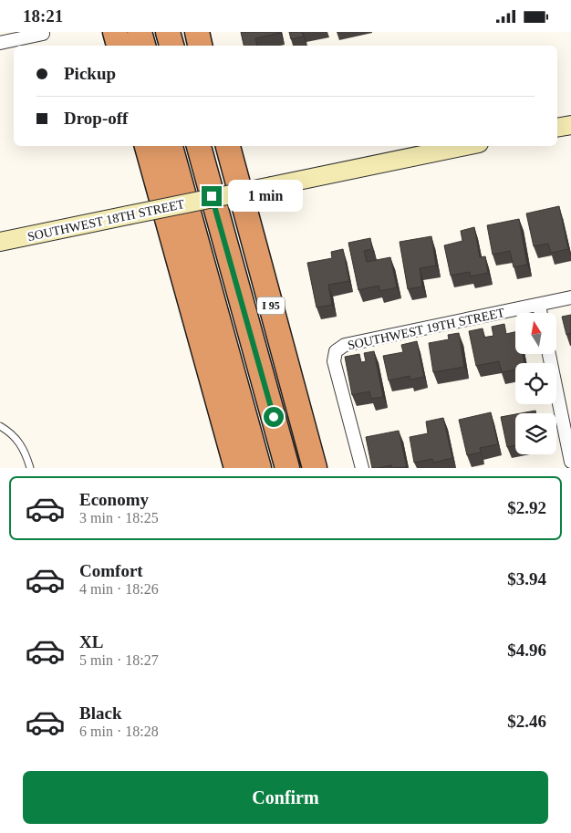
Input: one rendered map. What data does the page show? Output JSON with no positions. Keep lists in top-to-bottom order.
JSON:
{
  "streets": {
    "highway": ["I 95"],
    "main road": ["SOUTHWEST 18TH STREET"],
    "street": ["SOUTHWEST 19TH STREET"]
  },
  "north": "top",
  "page": {
    "status": "18:21",
    "banner": ["Pickup", "Drop-off"],
    "bubble": "1 min",
    "list": [
      {
        "name": "Economy",
        "note": "3 min · 18:25",
        "value": "$2.92"
      },
      {
        "name": "Comfort",
        "note": "4 min · 18:26",
        "value": "$3.94"
      },
      {
        "name": "XL",
        "note": "5 min · 18:27",
        "value": "$4.96"
      },
      {
        "name": "Black",
        "note": "6 min · 18:28",
        "value": "$2.46"
      }
    ],
    "buttons": "Confirm"
  }
}
